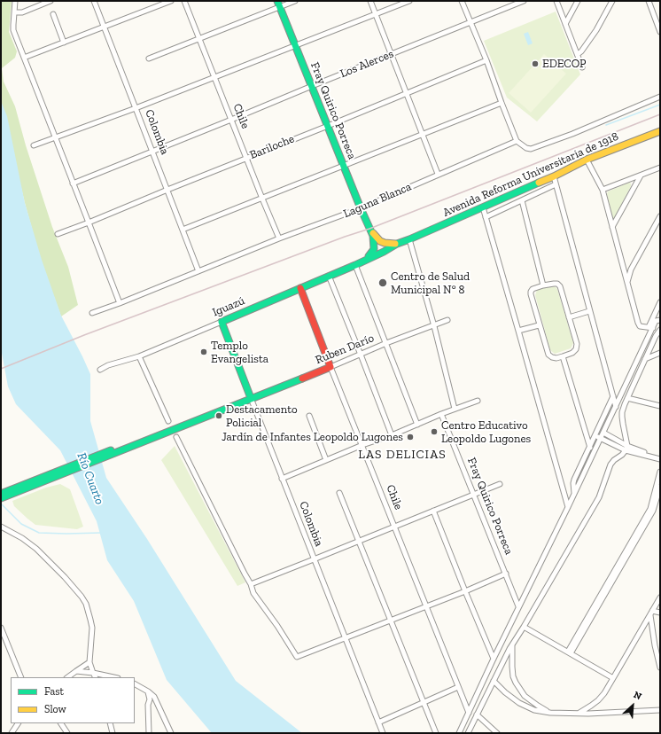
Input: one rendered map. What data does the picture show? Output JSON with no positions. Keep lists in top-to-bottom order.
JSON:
{
  "streets": {
    "main road": [
      "Fray Quirico Porreca",
      "Chile",
      "Colombia",
      "Avenida Reforma Universitaria de 1918",
      "Iguazú",
      "Ruben Darío"
    ],
    "street": ["Los Alerces", "Bariloche", "Laguna Blanca"]
  },
  "crossings": [
    ["Los Alerces", "Fray Quirico Porreca"],
    ["Los Alerces", "Chile"],
    ["Los Alerces", "Colombia"],
    ["Fray Quirico Porreca", "Bariloche"],
    ["Fray Quirico Porreca", "Laguna Blanca"],
    ["Fray Quirico Porreca", "Iguazú"],
    ["Chile", "Bariloche"],
    ["Chile", "Laguna Blanca"],
    ["Chile", "Iguazú"],
    ["Chile", "Ruben Darío"],
    ["Colombia", "Bariloche"],
    ["Colombia", "Laguna Blanca"],
    ["Colombia", "Iguazú"],
    ["Colombia", "Ruben Darío"]
  ],
  "districts": ["LAS DELICIAS"],
  "water": ["Río Cuarto"],
  "places": [
    "EDECOP",
    "Centro de Salud Municipal Nº 8",
    "Templo Evangelista",
    "Destacamento Policial",
    "Centro Educativo Leopoldo Lugones",
    "Jardín de Infantes Leopoldo Lugones"
  ],
  "legend": ["Fast", "Slow"],
  "north": "top right"
}
